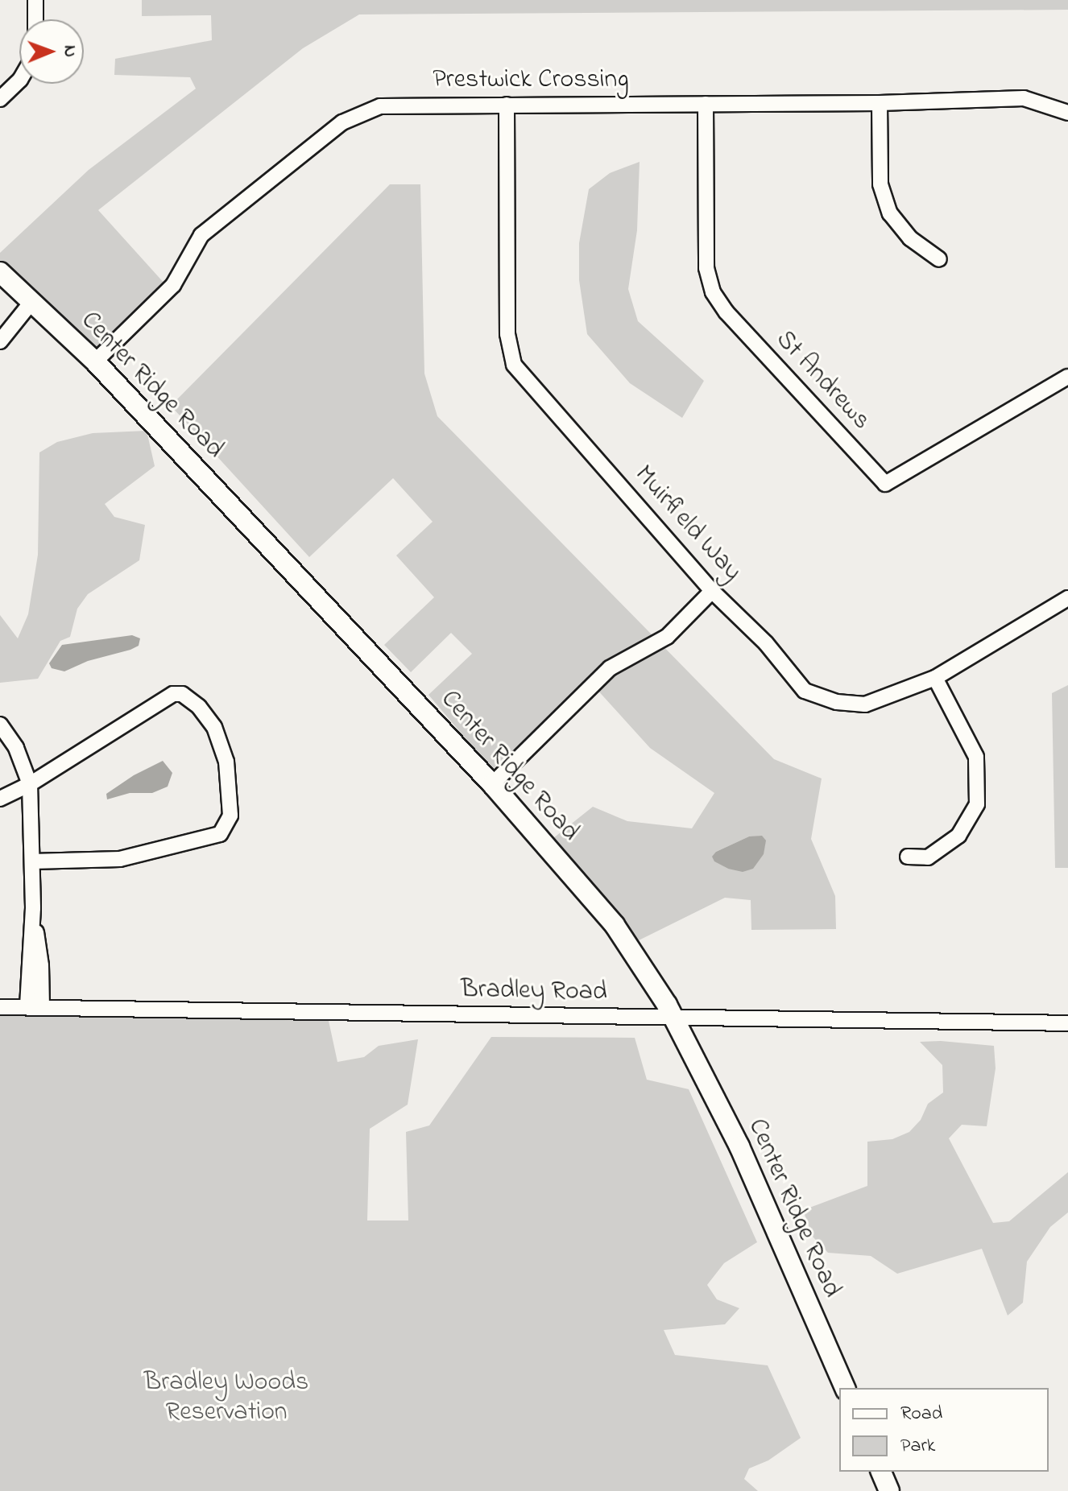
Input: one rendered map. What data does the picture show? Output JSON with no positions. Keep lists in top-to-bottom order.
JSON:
{
  "streets": {
    "main road": ["Center Ridge Road"],
    "street": [
      "Prestwick Crossing",
      "St Andrews",
      "Muirfield Way",
      "Bradley Road"
    ]
  },
  "crossings": [
    ["Prestwick Crossing", "St Andrews"],
    ["Prestwick Crossing", "Center Ridge Road"],
    ["Prestwick Crossing", "Muirfield Way"],
    ["Center Ridge Road", "Bradley Road"]
  ],
  "parks": ["Bradley Woods Reservation"],
  "legend": ["Road", "Park"],
  "north": "right"
}
